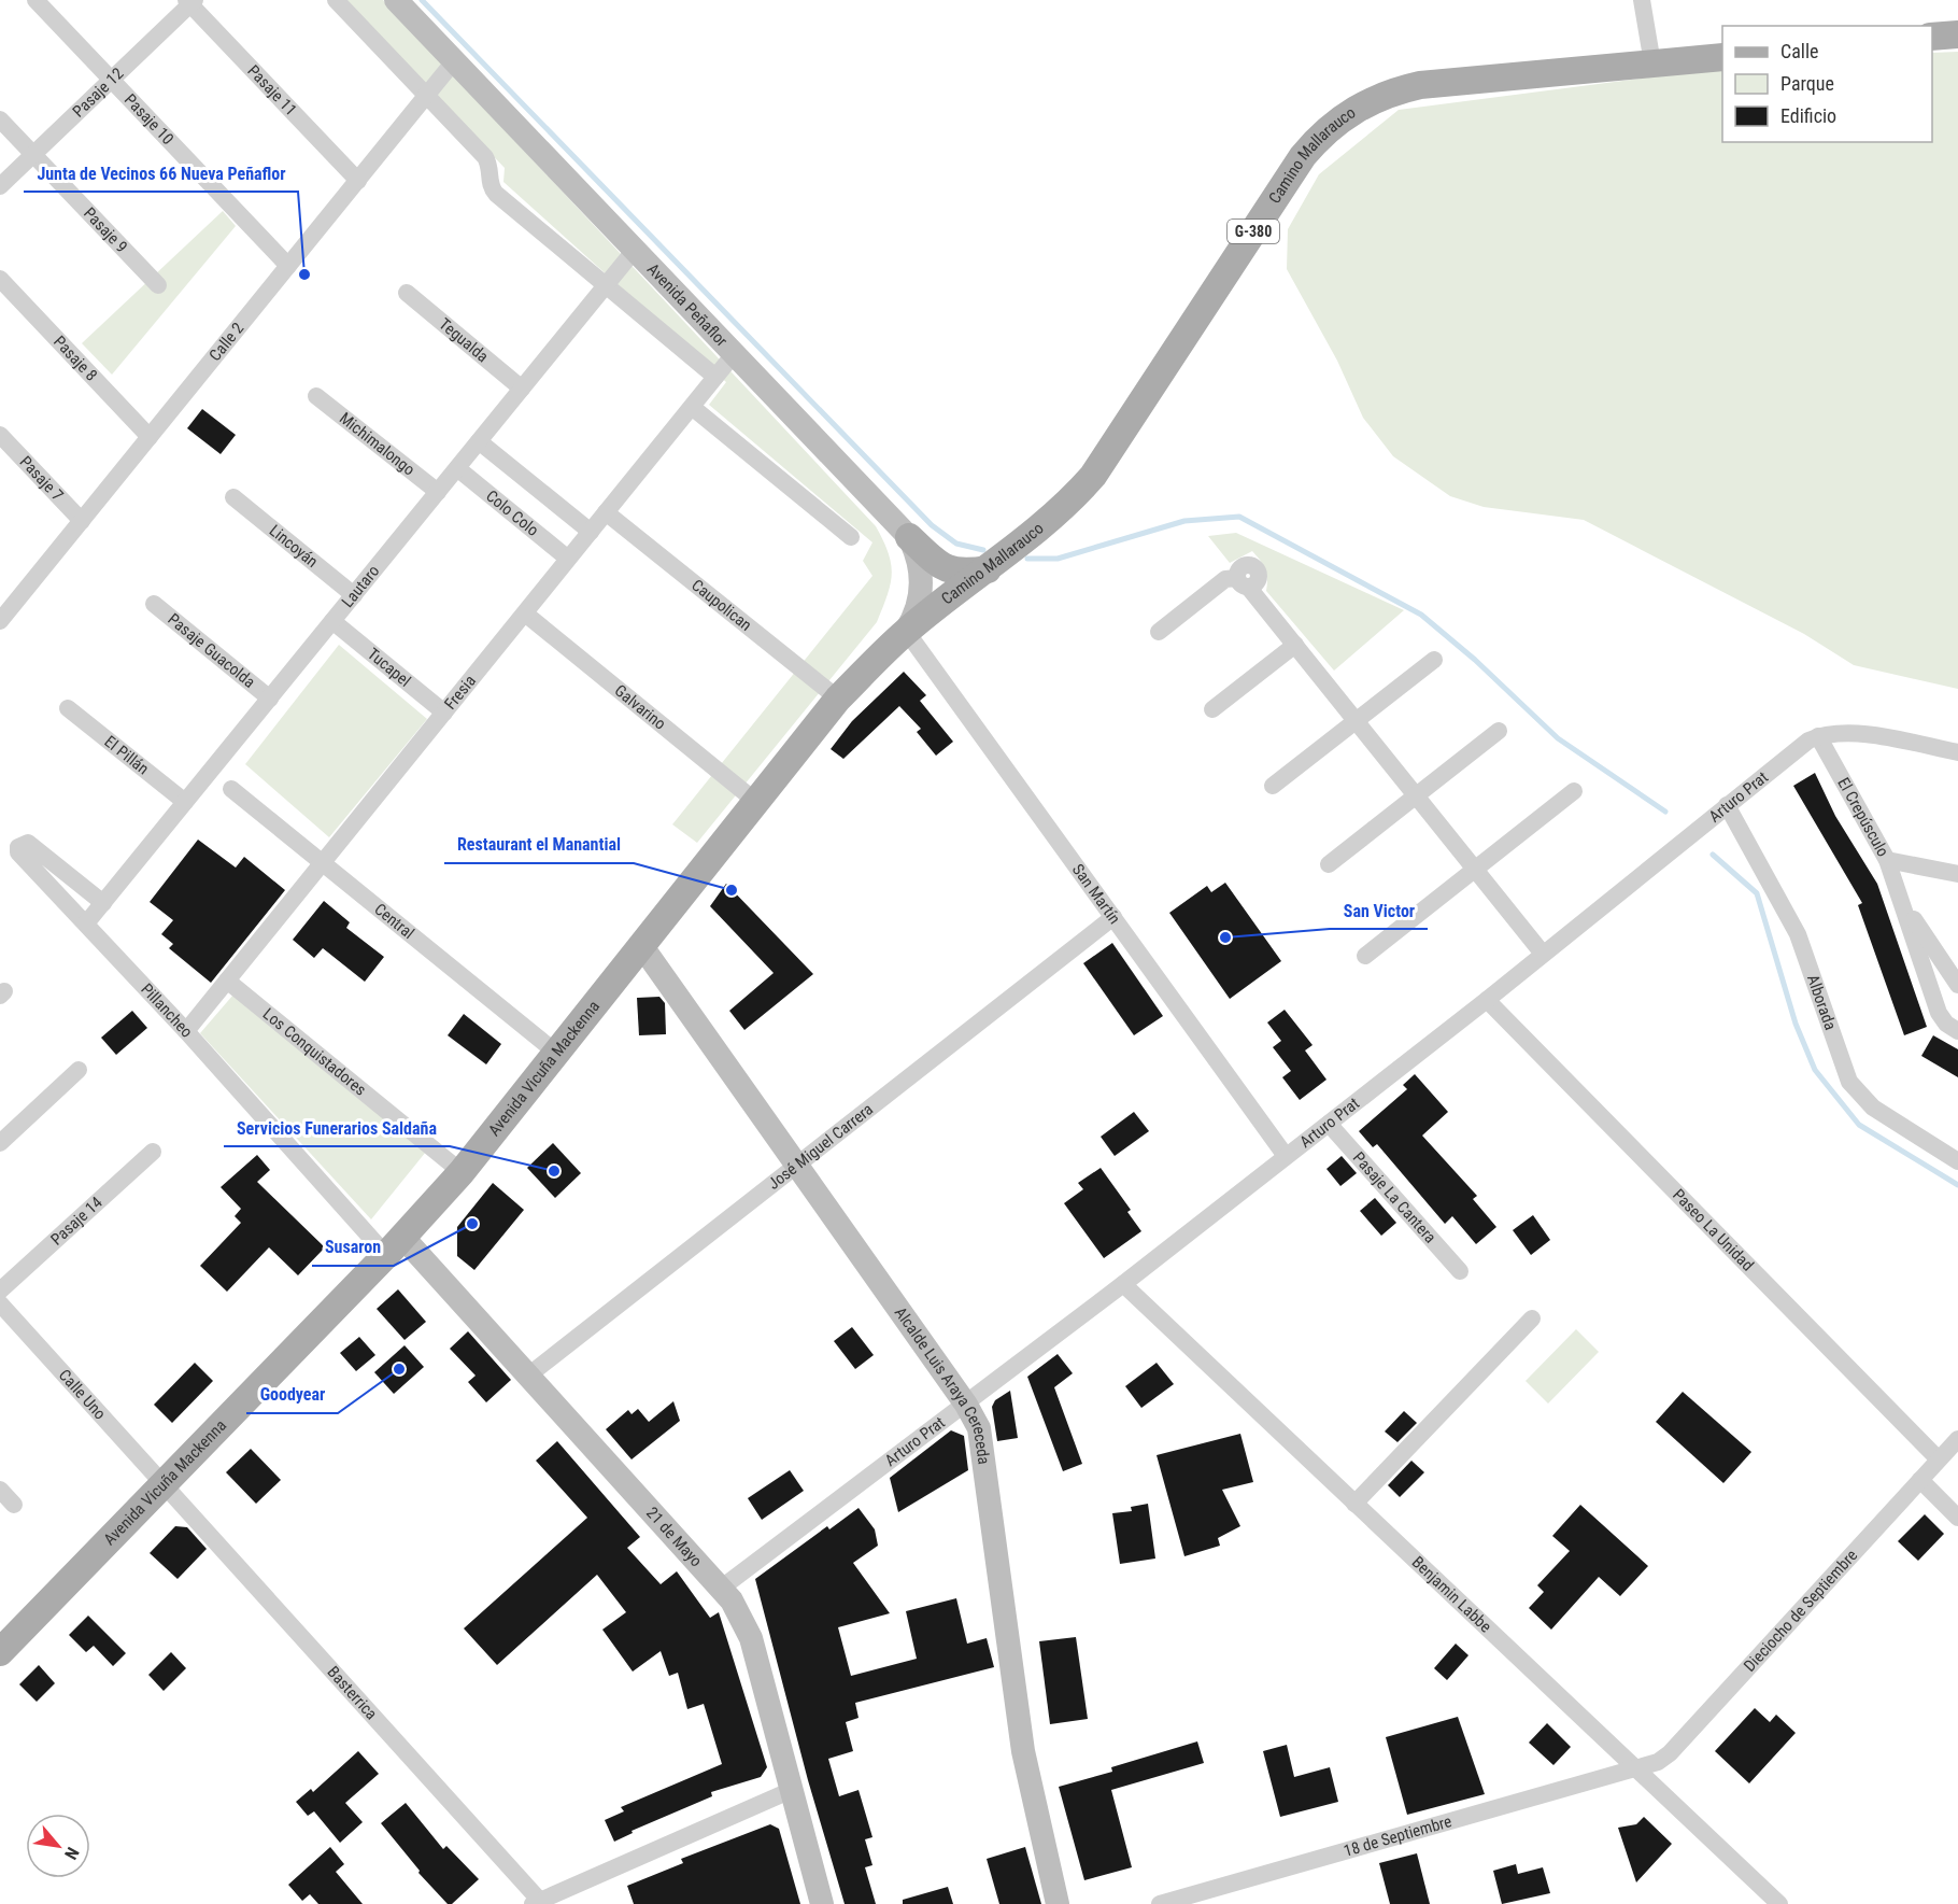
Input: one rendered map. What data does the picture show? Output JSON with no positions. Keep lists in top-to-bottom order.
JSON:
{
  "streets": {
    "main road": [
      "Camino Mallarauco",
      "G-380",
      "Avenida Peñaflor",
      "Avenida Vicuña Mackenna",
      "Alcalde Luis Araya Cereceda",
      "21 de Mayo"
    ],
    "street": [
      "Pasaje 11",
      "Pasaje 12",
      "Pasaje 10",
      "Pasaje 9",
      "Tegualda",
      "Calle 2",
      "Pasaje 8",
      "Michimalongo",
      "Pasaje 7",
      "Colo Colo",
      "Lincoyán",
      "Lautaro",
      "Caupolican",
      "Pasaje Guacolda",
      "Tucapel",
      "Fresia",
      "Galvarino",
      "El Pillán",
      "Arturo Prat",
      "El Crepúsculo",
      "San Martín",
      "Central",
      "Alborada",
      "Pillancheo",
      "Los Conquistadores",
      "José Miguel Carrera",
      "Pasaje La Cantera",
      "Pasaje 14",
      "Paseo La Unidad",
      "Calle Uno",
      "Benjamin Labbe",
      "Dieciocho de Septiembre",
      "Basterrica",
      "18 de Septiembre"
    ]
  },
  "crossings": [
    ["Pasaje 11", "Pasaje 12"],
    ["Pasaje 11", "Calle 2"],
    ["Pasaje 12", "Pasaje 10"],
    ["Pasaje 12", "Pasaje 9"],
    ["Pasaje 10", "Calle 2"],
    ["Camino Mallarauco", "Avenida Peñaflor"],
    ["Camino Mallarauco", "San Martín"],
    ["Camino Mallarauco", "Avenida Vicuña Mackenna"],
    ["Avenida Peñaflor", "Calle 2"],
    ["Avenida Peñaflor", "Lautaro"],
    ["Avenida Peñaflor", "Fresia"],
    ["Avenida Peñaflor", "San Martín"],
    ["Avenida Peñaflor", "Avenida Vicuña Mackenna"],
    ["Tegualda", "Lautaro"],
    ["Calle 2", "Pasaje 8"],
    ["Calle 2", "Pasaje 7"],
    ["Michimalongo", "Lautaro"],
    ["Colo Colo", "Lautaro"],
    ["Colo Colo", "Fresia"],
    ["Lincoyán", "Lautaro"],
    ["Lautaro", "Pasaje Guacolda"],
    ["Lautaro", "Tucapel"],
    ["Lautaro", "El Pillán"],
    ["Lautaro", "Pillancheo"],
    ["Caupolican", "Fresia"],
    ["Caupolican", "Avenida Vicuña Mackenna"],
    ["Tucapel", "Fresia"],
    ["Fresia", "Galvarino"],
    ["Fresia", "Central"],
    ["Fresia", "Pillancheo"],
    ["Fresia", "Los Conquistadores"],
    ["Galvarino", "Avenida Vicuña Mackenna"],
    ["Arturo Prat", "El Crepúsculo"],
    ["Arturo Prat", "San Martín"],
    ["Arturo Prat", "Alborada"],
    ["Arturo Prat", "Pasaje La Cantera"],
    ["Arturo Prat", "Paseo La Unidad"],
    ["Arturo Prat", "Alcalde Luis Araya Cereceda"],
    ["Arturo Prat", "21 de Mayo"],
    ["Arturo Prat", "Benjamin Labbe"],
    ["San Martín", "Avenida Vicuña Mackenna"],
    ["San Martín", "José Miguel Carrera"],
    ["Central", "Avenida Vicuña Mackenna"],
    ["Pillancheo", "Avenida Vicuña Mackenna"],
    ["Pillancheo", "21 de Mayo"],
    ["Los Conquistadores", "Avenida Vicuña Mackenna"],
    ["Avenida Vicuña Mackenna", "Alcalde Luis Araya Cereceda"],
    ["Avenida Vicuña Mackenna", "Calle Uno"],
    ["Avenida Vicuña Mackenna", "21 de Mayo"],
    ["Avenida Vicuña Mackenna", "Basterrica"],
    ["José Miguel Carrera", "Alcalde Luis Araya Cereceda"],
    ["José Miguel Carrera", "21 de Mayo"],
    ["Paseo La Unidad", "Dieciocho de Septiembre"],
    ["Calle Uno", "Basterrica"],
    ["21 de Mayo", "Basterrica"],
    ["Benjamin Labbe", "Dieciocho de Septiembre"],
    ["Benjamin Labbe", "18 de Septiembre"],
    ["Dieciocho de Septiembre", "18 de Septiembre"]
  ],
  "places": [
    "Junta de Vecinos 66 Nueva Peñaflor",
    "Restaurant el Manantial",
    "San Victor",
    "Servicios Funerarios Saldaña",
    "Susaron",
    "Goodyear"
  ],
  "legend": ["Calle", "Parque", "Edificio"],
  "north": "bottom right"
}
